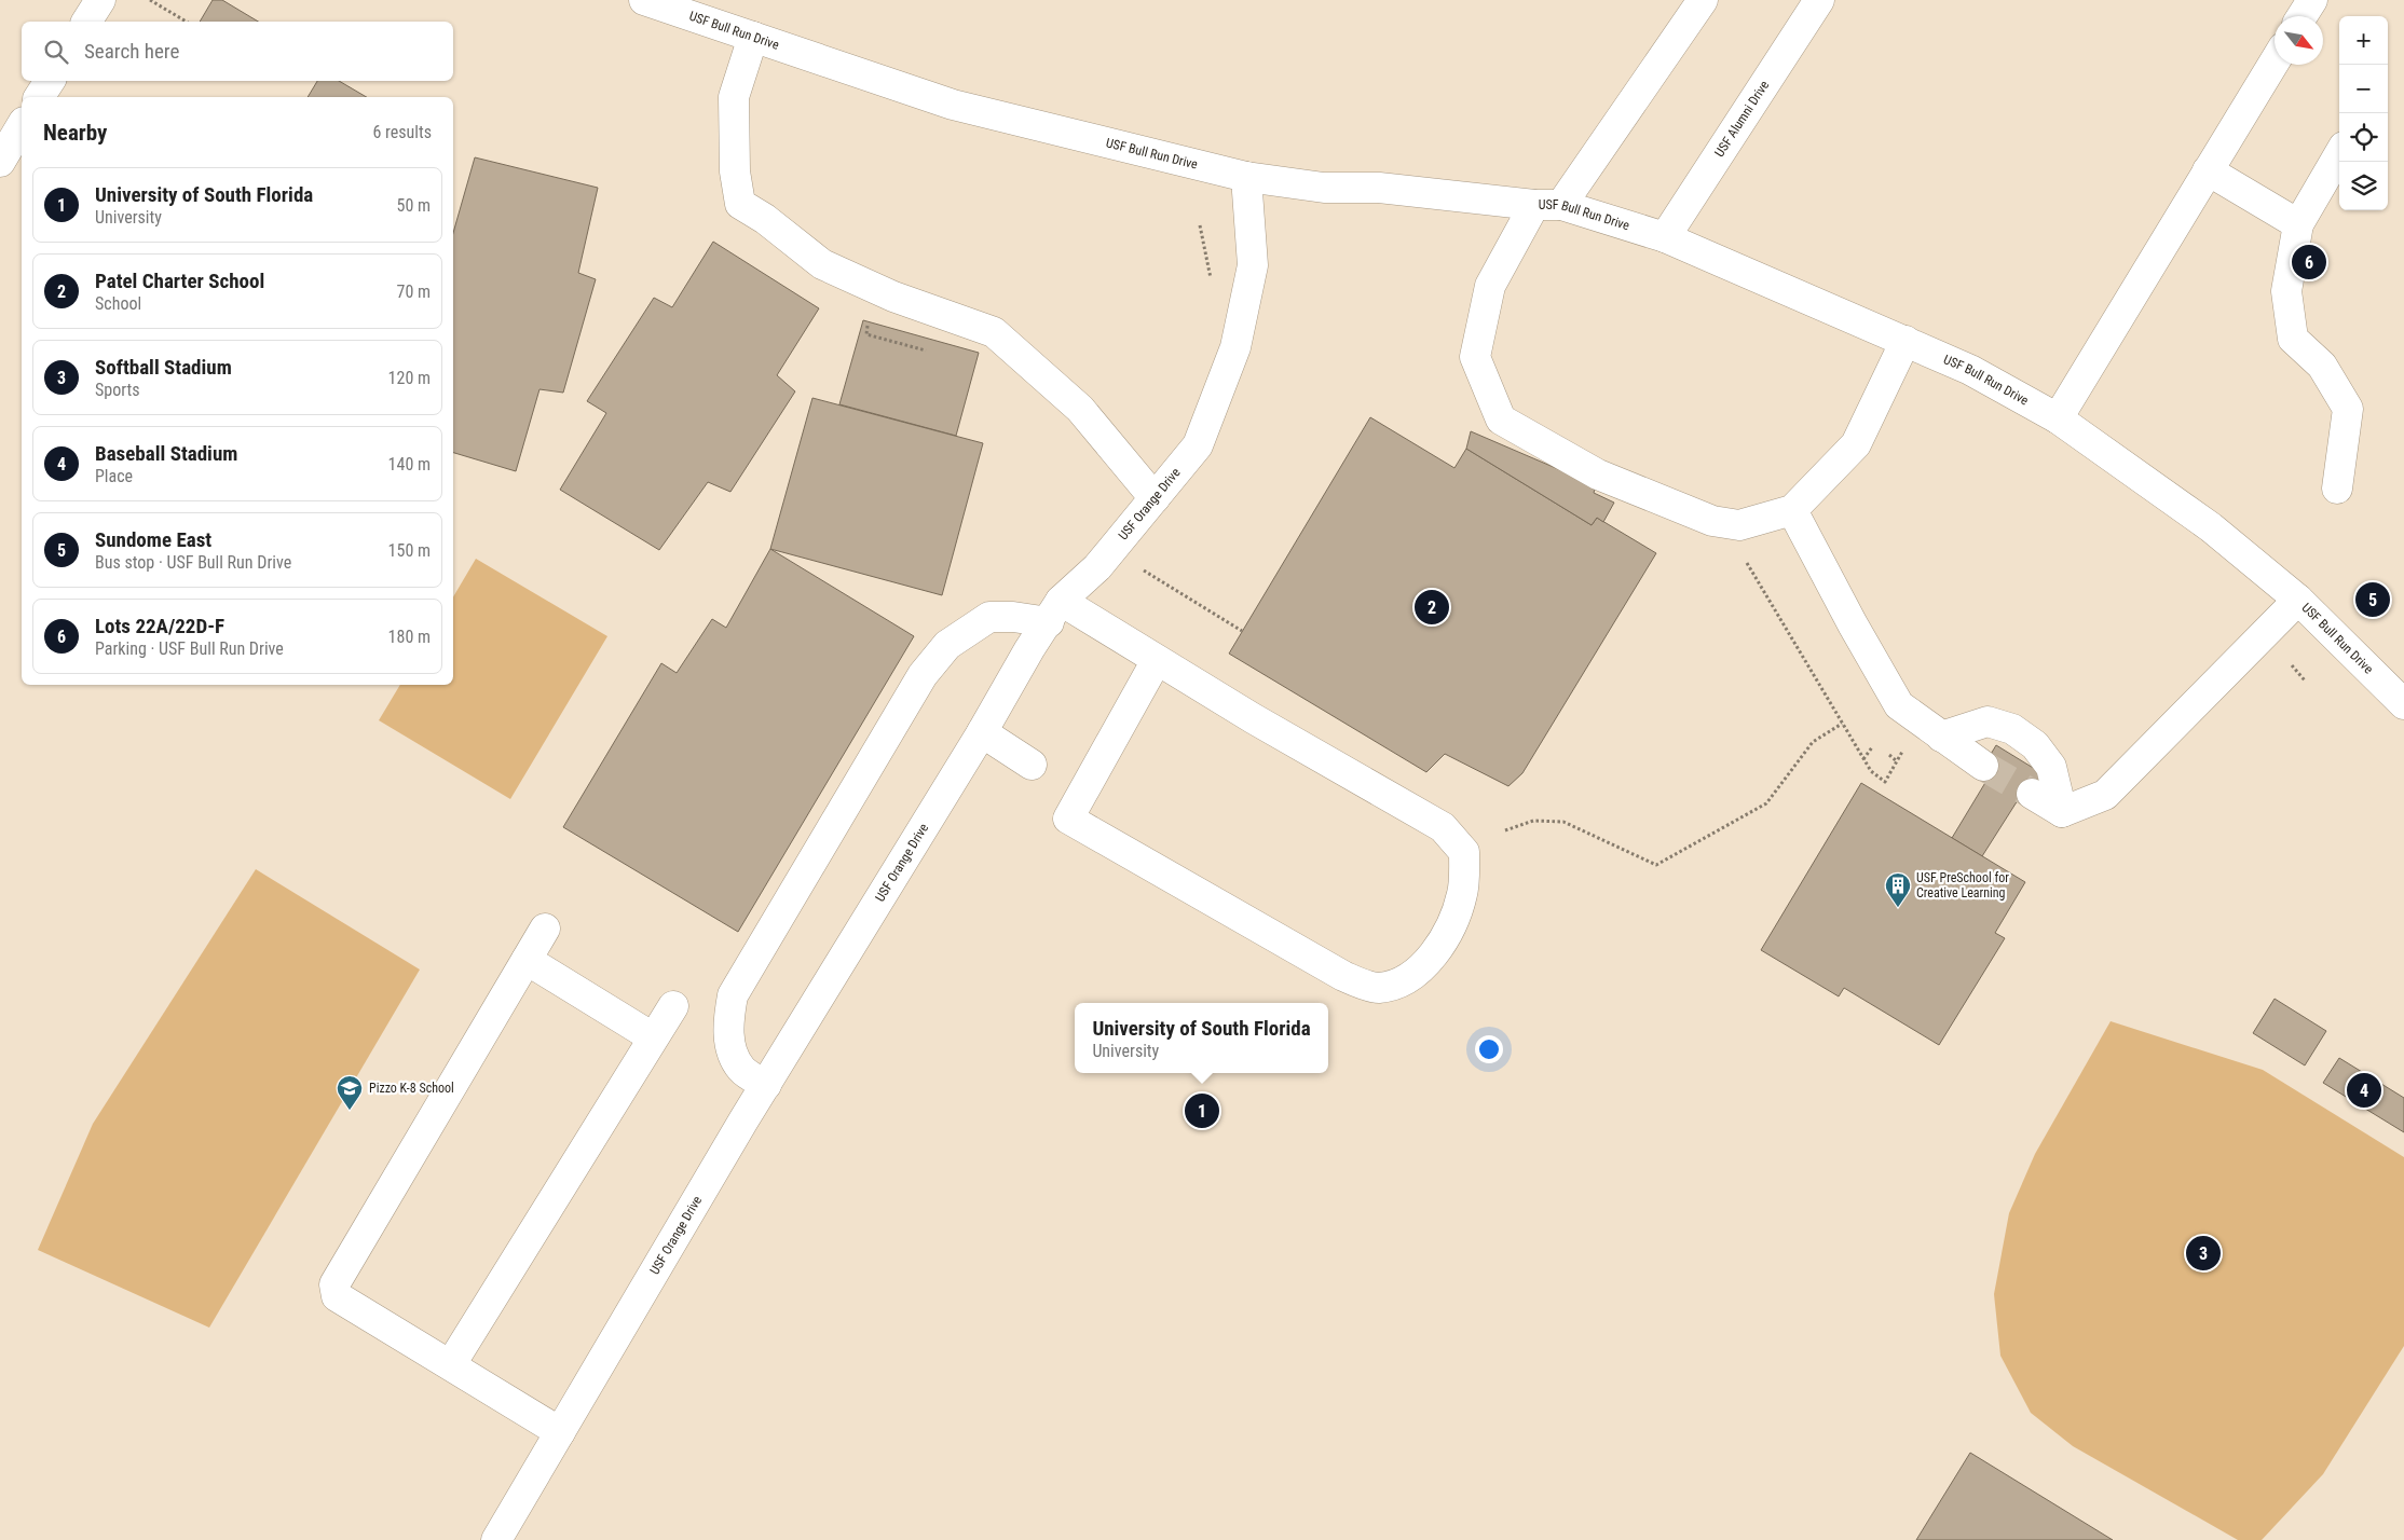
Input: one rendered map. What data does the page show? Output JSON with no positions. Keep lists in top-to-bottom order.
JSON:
{
  "streets": {
    "street": ["USF Bull Run Drive", "USF Alumni Drive", "USF Orange Drive"]
  },
  "crossings": [
    ["USF Bull Run Drive", "USF Alumni Drive"],
    ["USF Bull Run Drive", "USF Orange Drive"]
  ],
  "places": {
    "building": ["USF PreSchool for Creative Learning"],
    "school or university": ["Pizzo K-8 School"]
  },
  "north": "bottom right",
  "page": {
    "map_buttons": ["+", "−"],
    "search": "Search here",
    "heading": ["Nearby", "6 results"],
    "list": [
      {
        "mark": "1",
        "name": "University of South Florida",
        "note": "University",
        "value": "50 m"
      },
      {
        "mark": "2",
        "name": "Patel Charter School",
        "note": "School",
        "value": "70 m"
      },
      {
        "mark": "3",
        "name": "Softball Stadium",
        "note": "Sports",
        "value": "120 m"
      },
      {
        "mark": "4",
        "name": "Baseball Stadium",
        "note": "Place",
        "value": "140 m"
      },
      {
        "mark": "5",
        "name": "Sundome East",
        "note": "Bus stop · USF Bull Run Drive",
        "value": "150 m"
      },
      {
        "mark": "6",
        "name": "Lots 22A/22D-F",
        "note": "Parking · USF Bull Run Drive",
        "value": "180 m"
      }
    ],
    "pins": [
      "6",
      "5",
      "2",
      "4",
      "1",
      "3"
    ],
    "popup": ["University of South Florida", "University"]
  }
}
